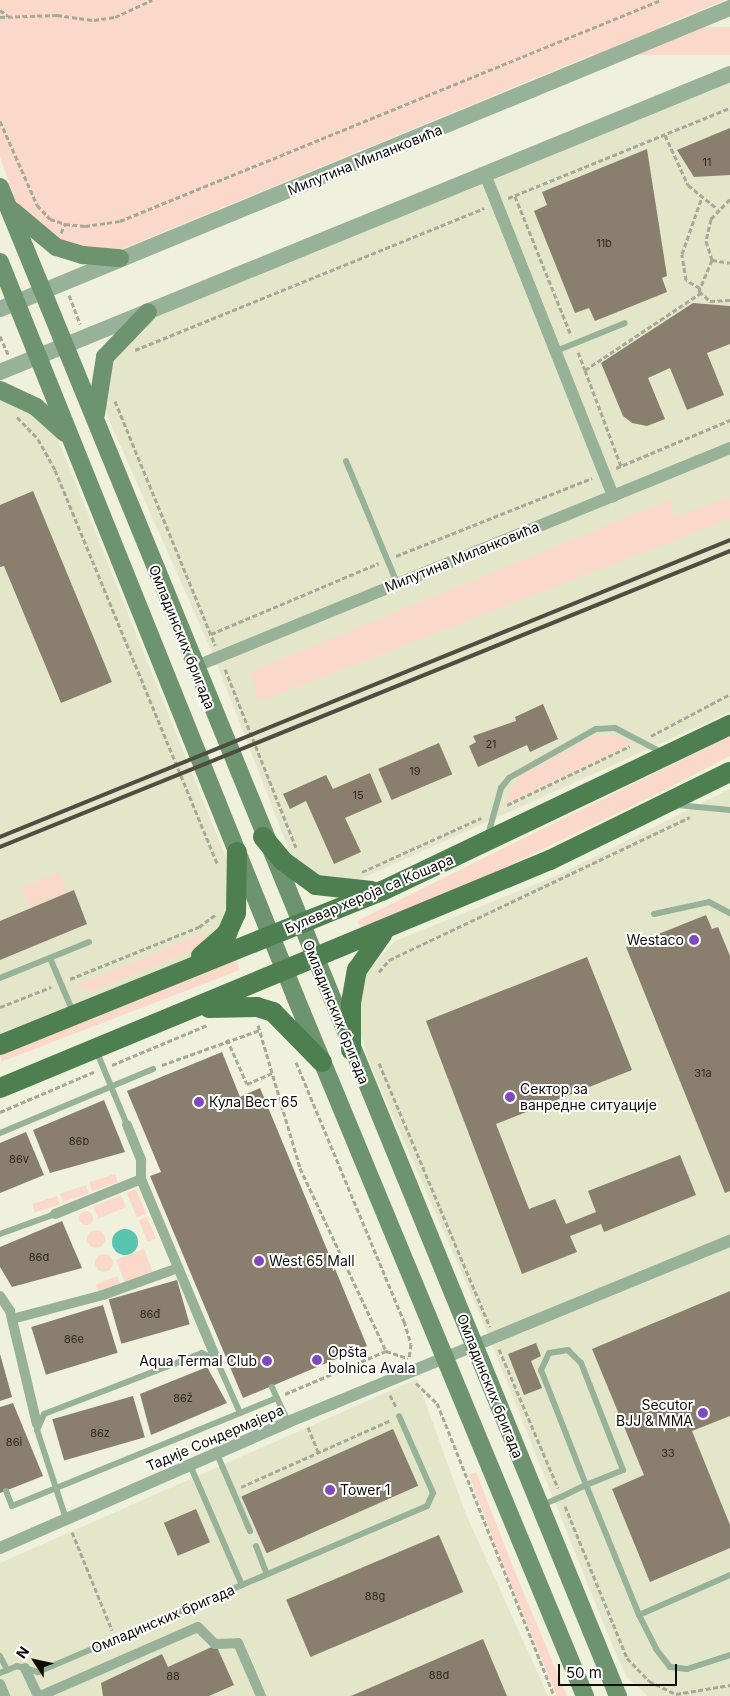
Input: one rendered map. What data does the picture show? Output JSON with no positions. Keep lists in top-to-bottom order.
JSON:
{
  "streets": {
    "main road": ["Омладинских бригада", "Булевар хероја са Кошара"],
    "street": ["Милутина Миланковића", "Тадије Сондермајера"]
  },
  "crossings": [
    ["Милутина Миланковића", "Омладинских бригада"],
    ["Омладинских бригада", "Булевар хероја са Кошара"],
    ["Омладинских бригада", "Тадије Сондермајера"]
  ],
  "places": [
    "Westaco",
    "Сектор за ванредне ситуације",
    "Кула Вест 65",
    "West 65 Mall",
    "Opšta bolnica Avala",
    "Aqua Termal Club",
    "Secutor BJJ & MMA",
    "Tower 1"
  ],
  "house_numbers": [
    "11",
    "11b",
    "21",
    "19",
    "15",
    "31a",
    "86b",
    "86v",
    "86d",
    "86đ",
    "86e",
    "86ž",
    "86z",
    "86i",
    "33",
    "88g",
    "88d",
    "88"
  ],
  "scale_bar": "50 m",
  "north": "top left"
}
